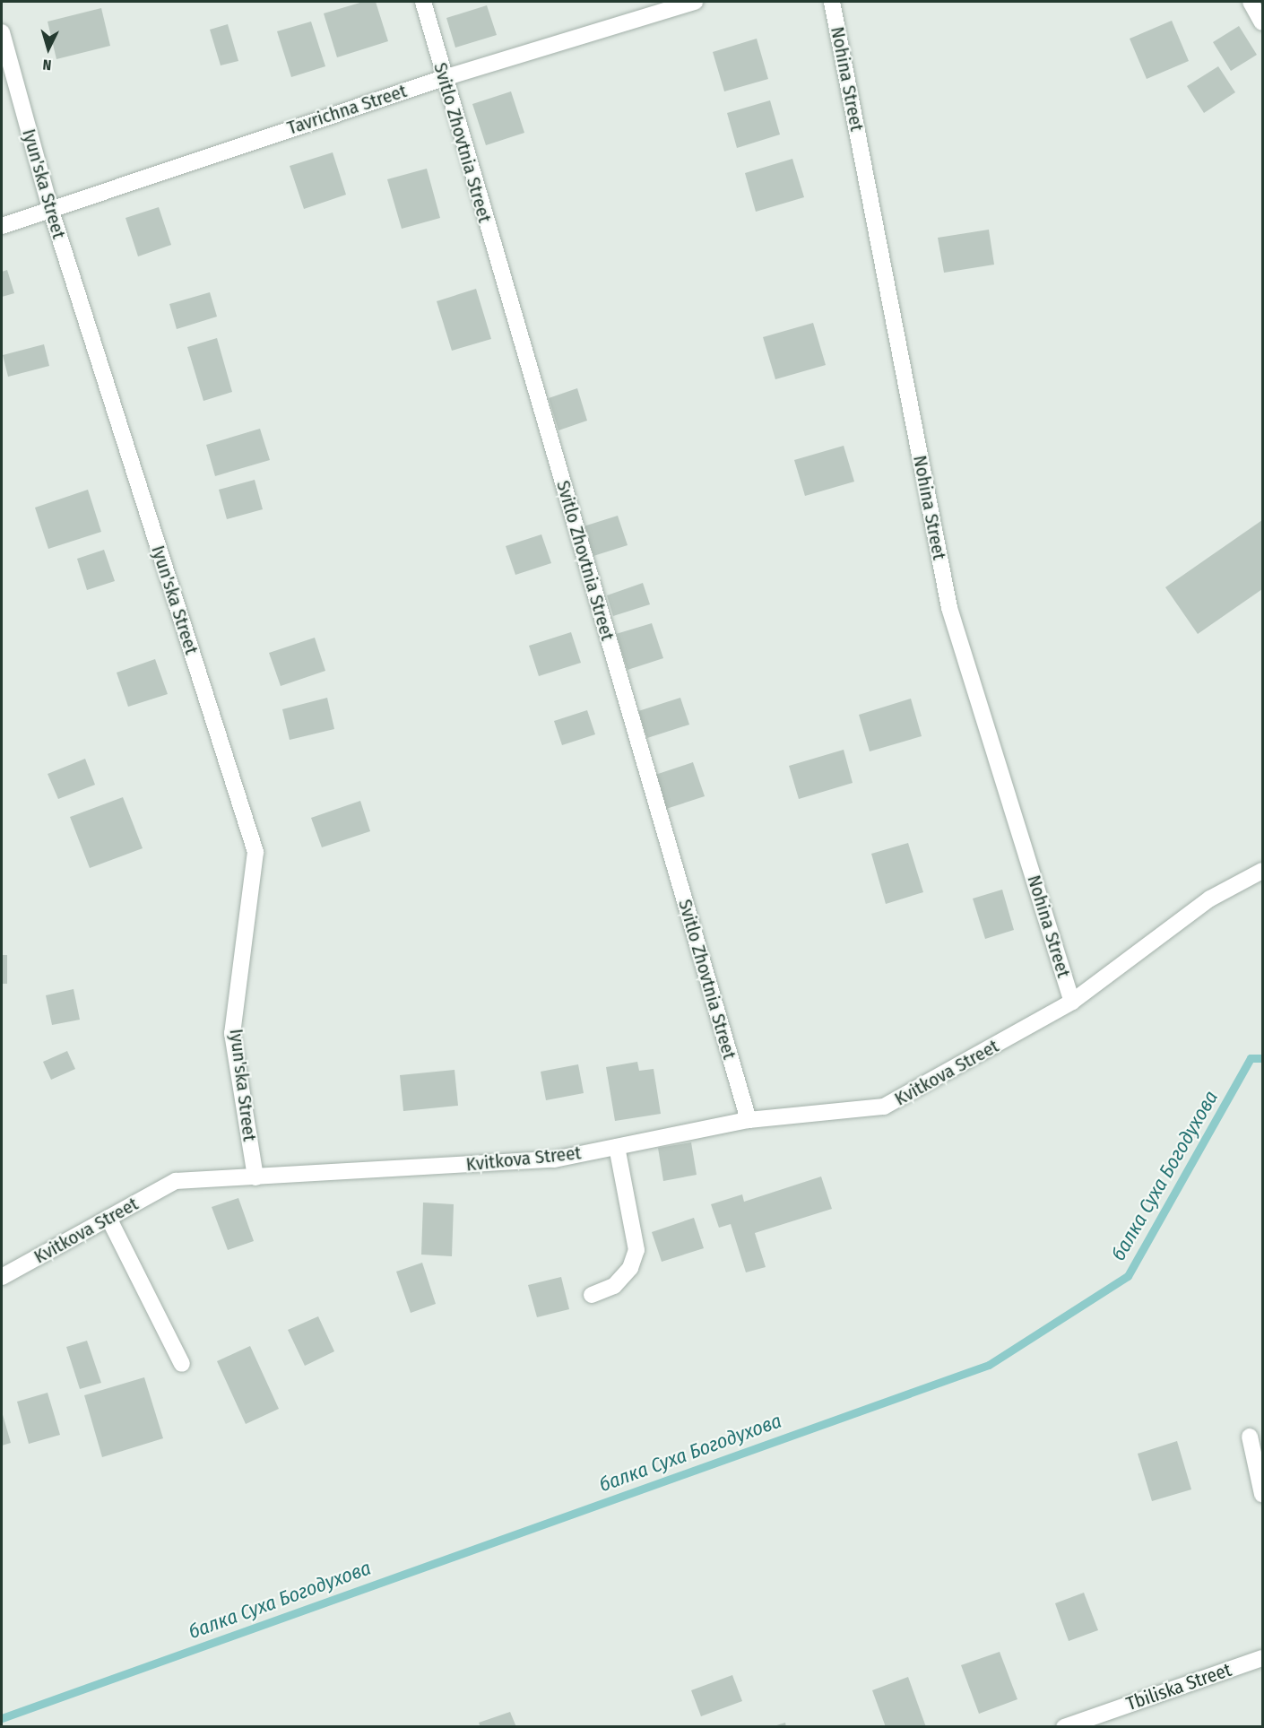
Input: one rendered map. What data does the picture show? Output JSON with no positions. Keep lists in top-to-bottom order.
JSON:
{
  "streets": {
    "street": [
      "Nohina Street",
      "Tavrichna Street",
      "Svitlo Zhovtnia Street",
      "Iyun'ska Street",
      "Kvitkova Street",
      "Tbiliska Street"
    ]
  },
  "crossings": [
    ["Nohina Street", "Kvitkova Street"],
    ["Tavrichna Street", "Svitlo Zhovtnia Street"],
    ["Tavrichna Street", "Iyun'ska Street"],
    ["Svitlo Zhovtnia Street", "Kvitkova Street"],
    ["Iyun'ska Street", "Kvitkova Street"]
  ],
  "water": ["балка Суха Богодухова"],
  "north": "bottom"
}
